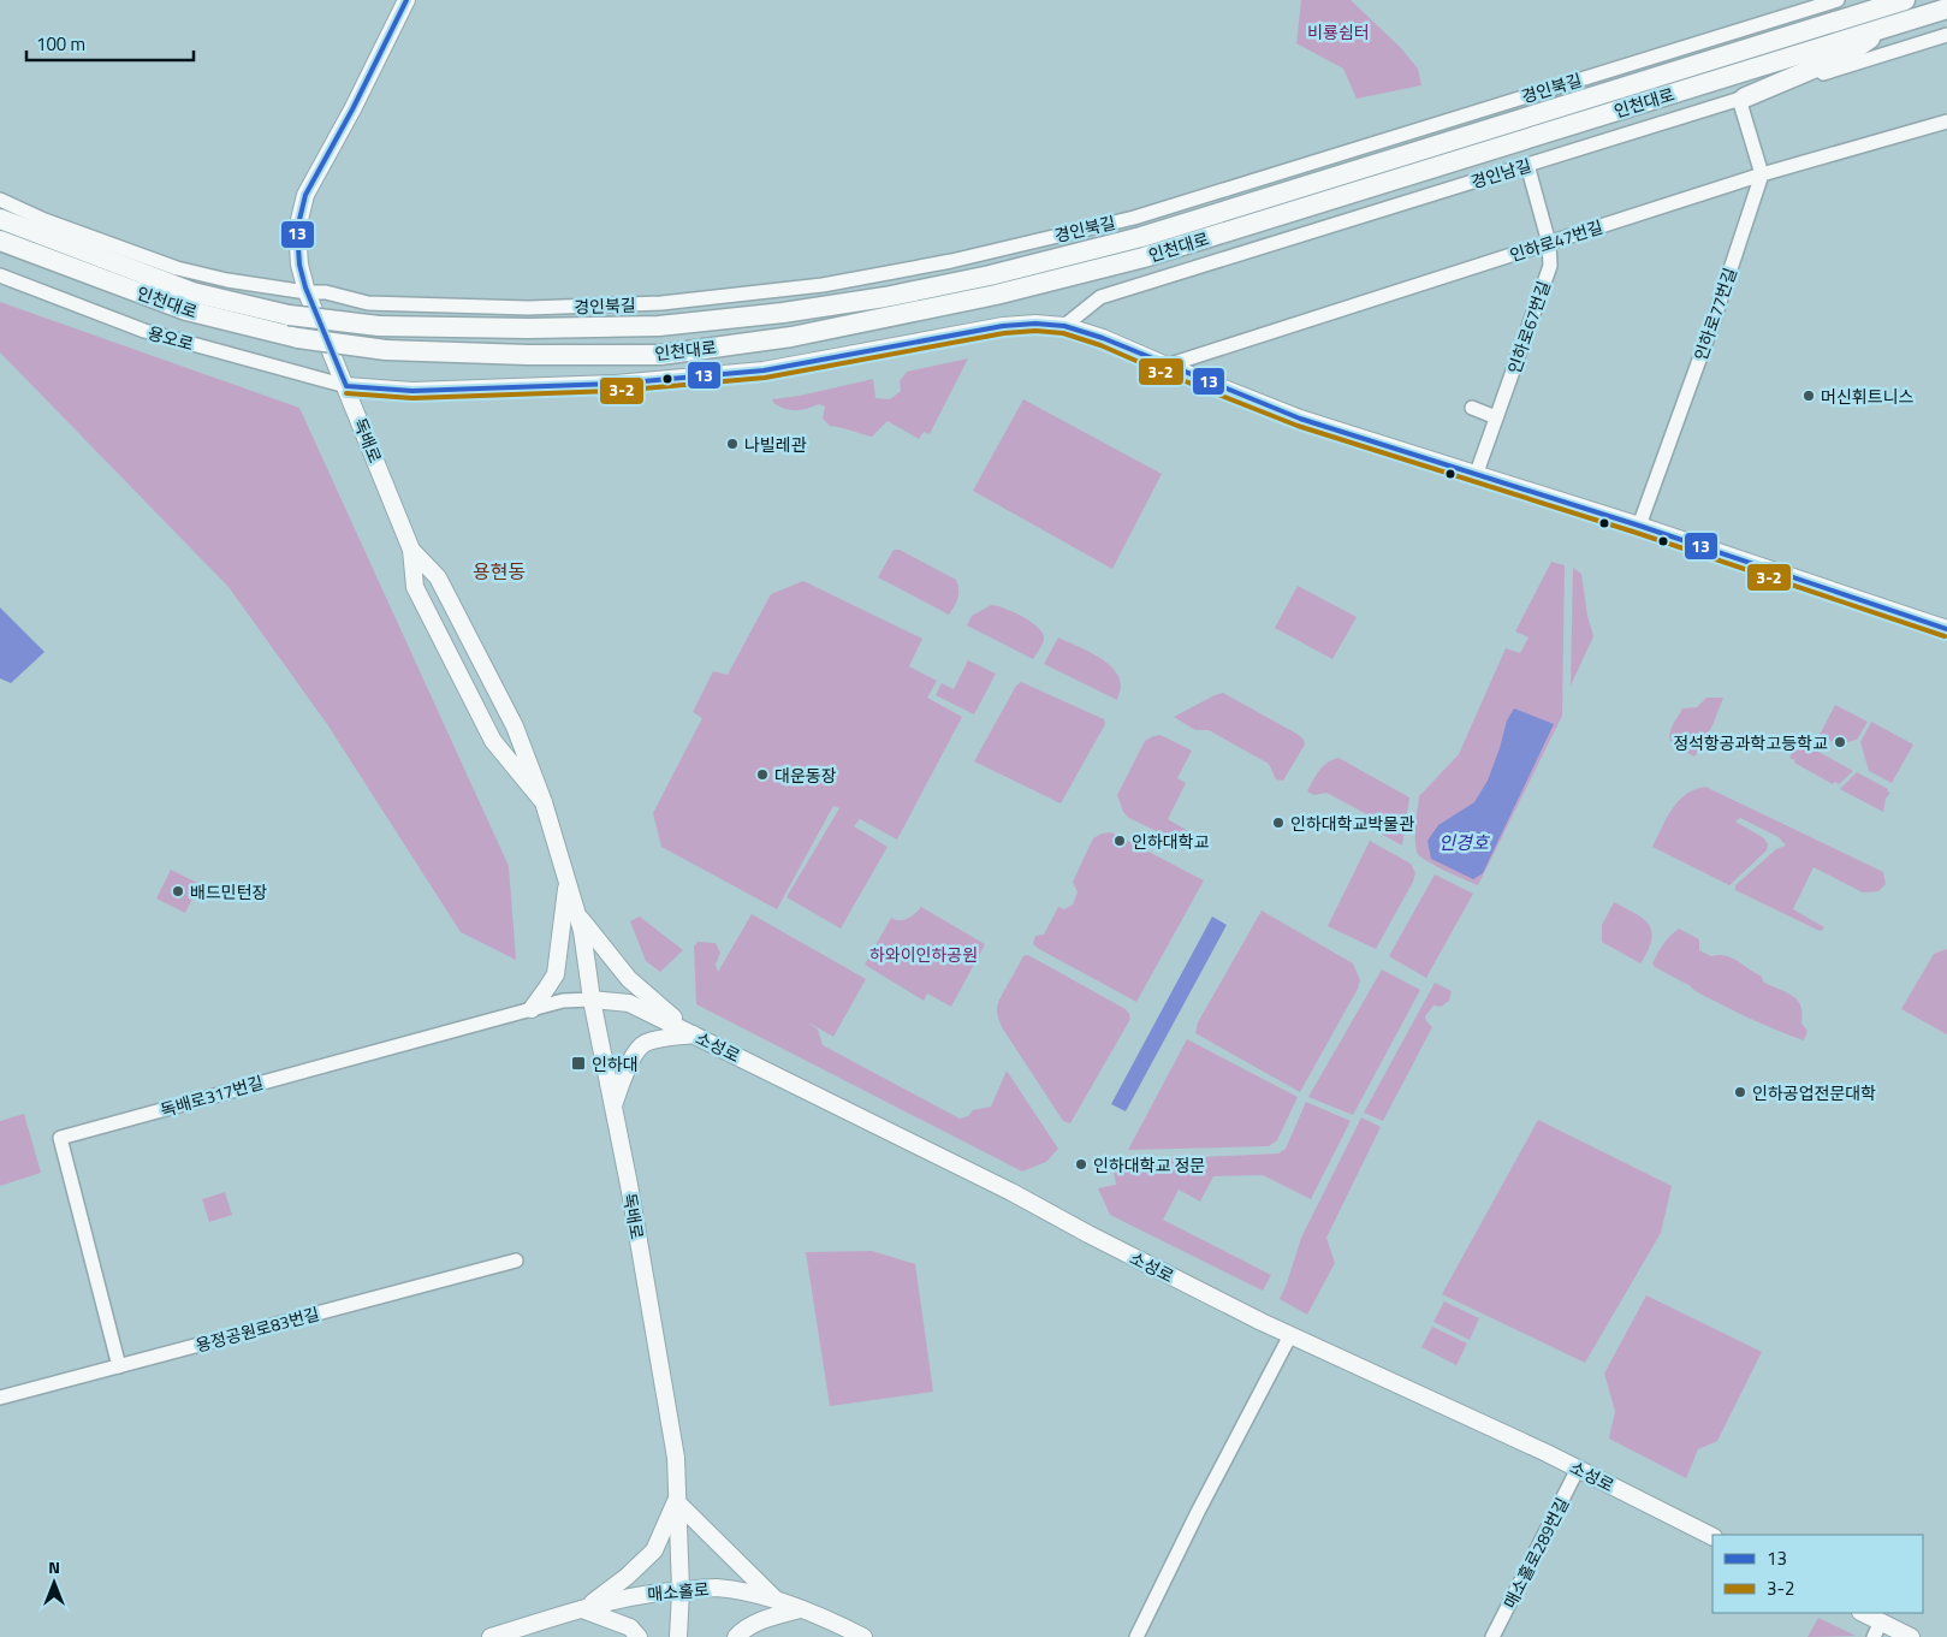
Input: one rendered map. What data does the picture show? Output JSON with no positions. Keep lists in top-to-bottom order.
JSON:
{
  "streets": {
    "highway": ["인천대로"],
    "main road": ["독배로", "소성로", "매소홀로"],
    "street": [
      "경인북길",
      "경인남길",
      "인하로47번길",
      "인하로77번길",
      "인하로67번길",
      "용오로",
      "독배로317번길",
      "용정공원로83번길",
      "매소홀로289번길"
    ]
  },
  "crossings": [
    ["경인북길", "독배로"],
    ["경인남길", "인하로67번길"],
    ["인하로47번길", "인하로77번길"],
    ["인하로47번길", "인하로67번길"],
    ["용오로", "독배로"],
    ["독배로", "소성로"],
    ["독배로", "독배로317번길"],
    ["독배로", "매소홀로"],
    ["소성로", "독배로317번길"],
    ["소성로", "매소홀로289번길"],
    ["독배로317번길", "용정공원로83번길"]
  ],
  "districts": ["용현동"],
  "water": ["인경호"],
  "parks": ["비룡쉼터", "하와이인하공원"],
  "places": {
    "other": [
      "머신휘트니스",
      "나빌레관",
      "정석항공과학고등학교",
      "대운동장",
      "인하대학교박물관",
      "인하대학교",
      "배드민턴장",
      "인하공업전문대학",
      "인하대학교 정문"
    ],
    "transit": ["인하대"]
  },
  "lines": ["transit line 13", "transit line 3-2"],
  "legend": ["13", "3-2"],
  "scale_bar": "100 m",
  "north": "top"
}
